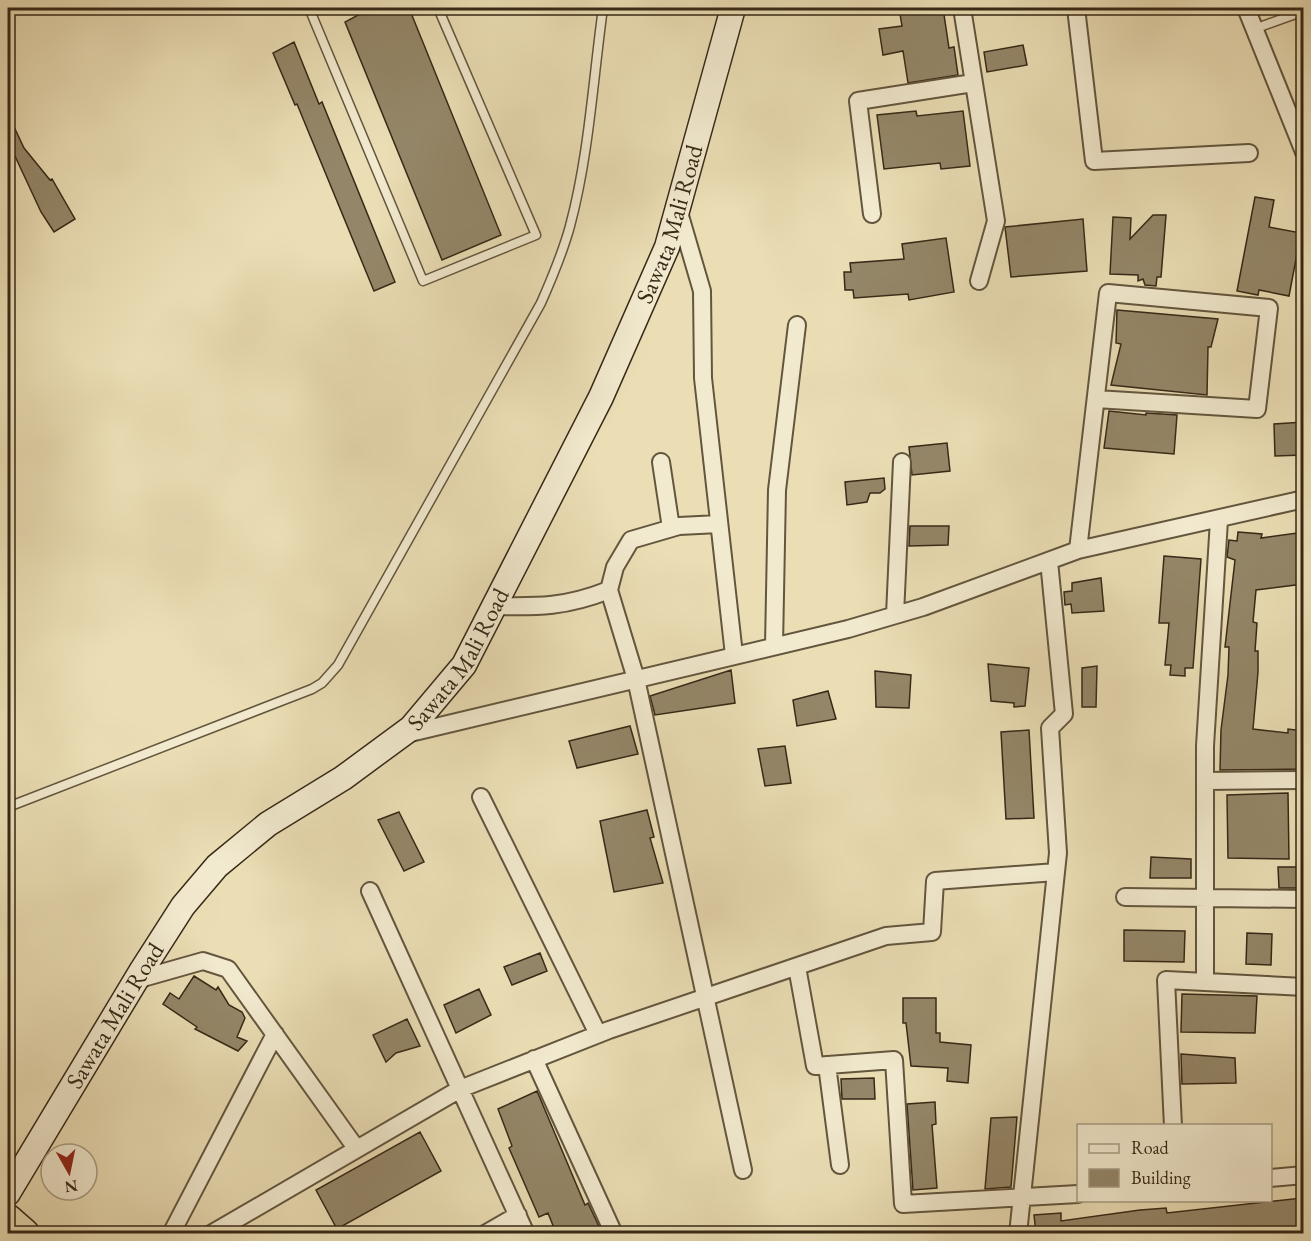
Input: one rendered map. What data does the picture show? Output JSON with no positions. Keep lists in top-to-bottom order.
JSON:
{
  "streets": {
    "street": ["Sawata Mali Road"]
  },
  "legend": ["Road", "Building"],
  "north": "bottom"
}
